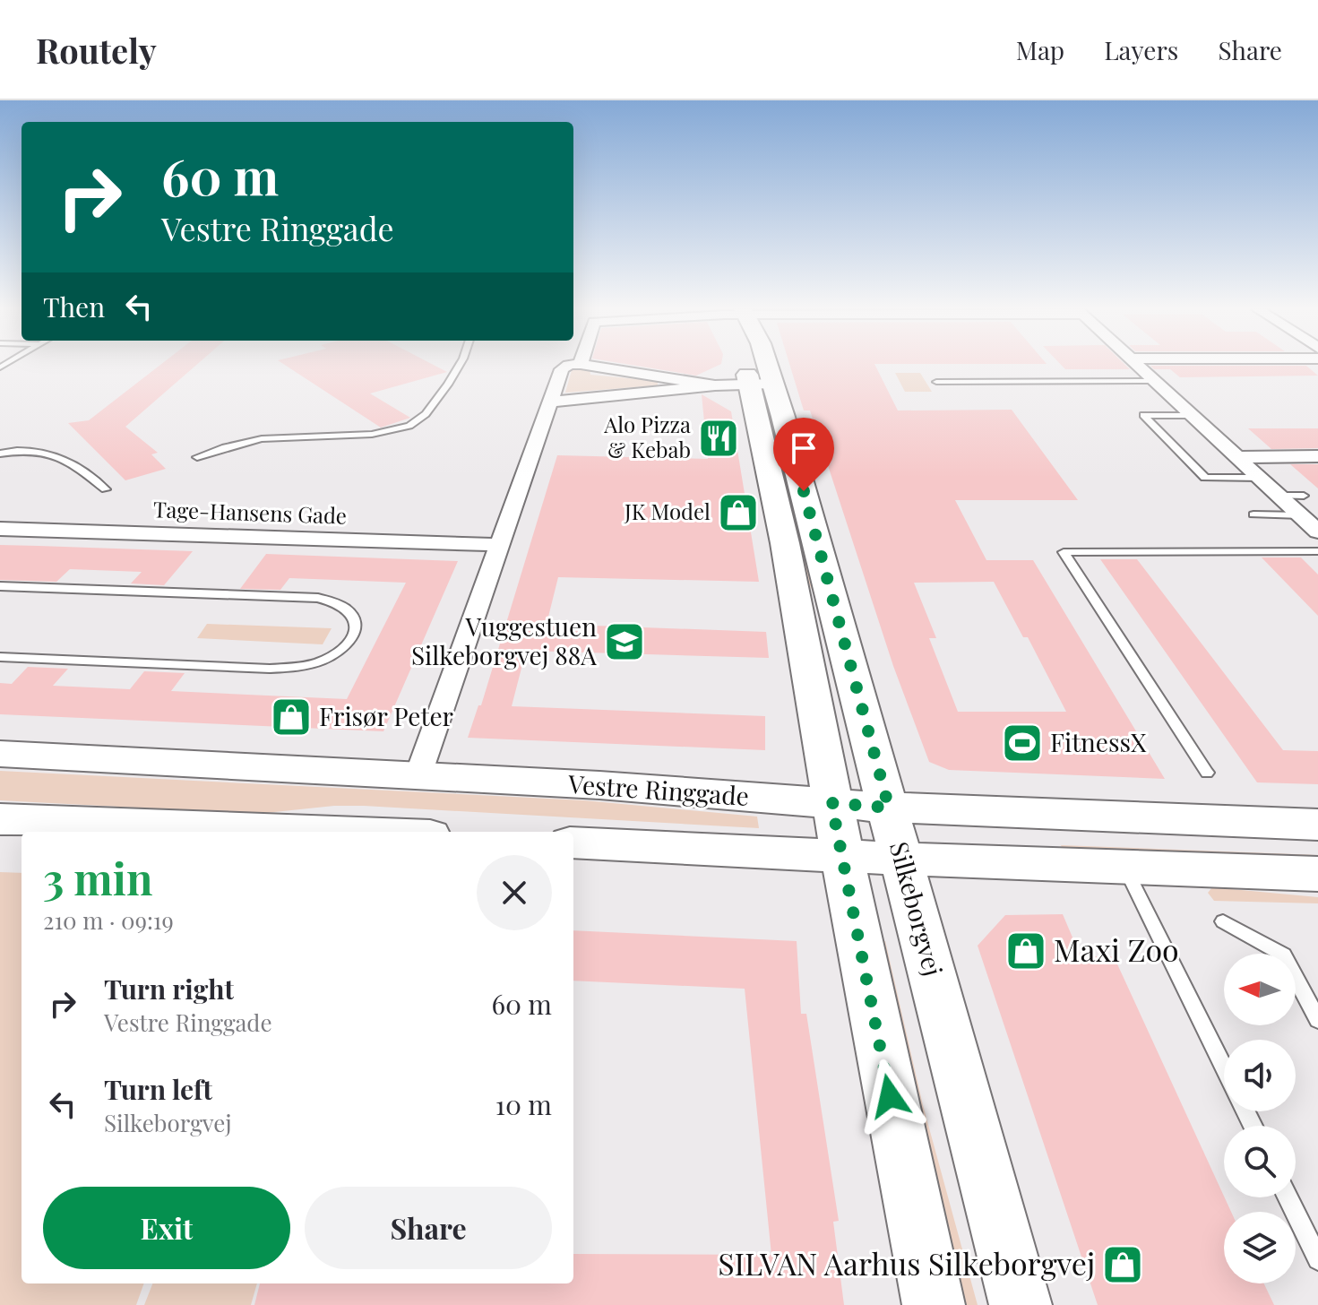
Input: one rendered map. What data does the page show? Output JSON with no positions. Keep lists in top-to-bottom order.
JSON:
{
  "streets": {
    "street": ["Tage-Hansens Gade", "Vestre Ringgade", "Silkeborgvej"]
  },
  "crossings": [
    ["Vestre Ringgade", "Silkeborgvej"]
  ],
  "places": {
    "restaurant": ["Alo Pizza & Kebab"],
    "shop": [
      "JK Model",
      "Frisør Peter",
      "Maxi Zoo",
      "SILVAN Aarhus Silkeborgvej"
    ],
    "school or university": ["Vuggestuen Silkeborgvej 88A"],
    "sports": ["FitnessX"]
  },
  "north": "left",
  "page": {
    "header": "Routely",
    "nav": ["Map", "Layers", "Share"],
    "turn": ["60 m", "Vestre Ringgade"],
    "then": "Then",
    "heading": ["3 min", "210 m · 09:19"],
    "list": [
      {
        "name": "Turn right",
        "note": "Vestre Ringgade",
        "value": "60 m"
      },
      {
        "name": "Turn left",
        "note": "Silkeborgvej",
        "value": "10 m"
      }
    ],
    "buttons": ["Exit", "Share"]
  }
}
